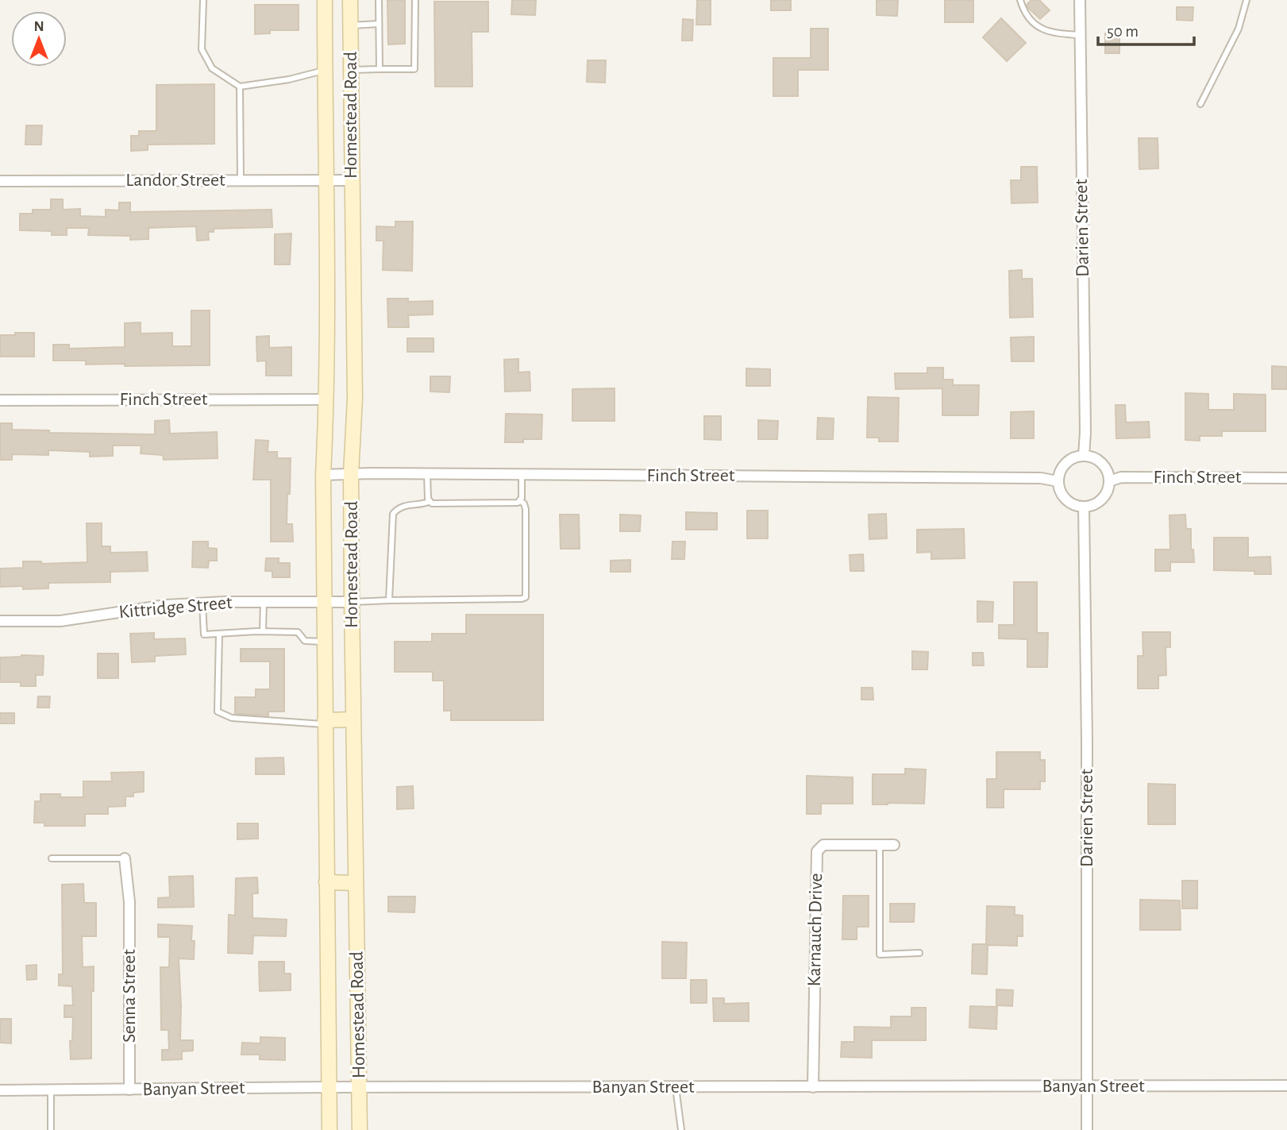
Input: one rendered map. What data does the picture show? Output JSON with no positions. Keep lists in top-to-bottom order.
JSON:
{
  "streets": {
    "main road": ["Homestead Road"],
    "street": [
      "Landor Street",
      "Darien Street",
      "Finch Street",
      "Kittridge Street",
      "Karnauch Drive",
      "Senna Street",
      "Banyan Street"
    ]
  },
  "crossings": [
    ["Homestead Road", "Landor Street"],
    ["Homestead Road", "Finch Street"],
    ["Homestead Road", "Kittridge Street"],
    ["Homestead Road", "Banyan Street"],
    ["Darien Street", "Finch Street"],
    ["Darien Street", "Banyan Street"],
    ["Karnauch Drive", "Banyan Street"],
    ["Senna Street", "Banyan Street"]
  ],
  "scale_bar": "50 m",
  "north": "top"
}
